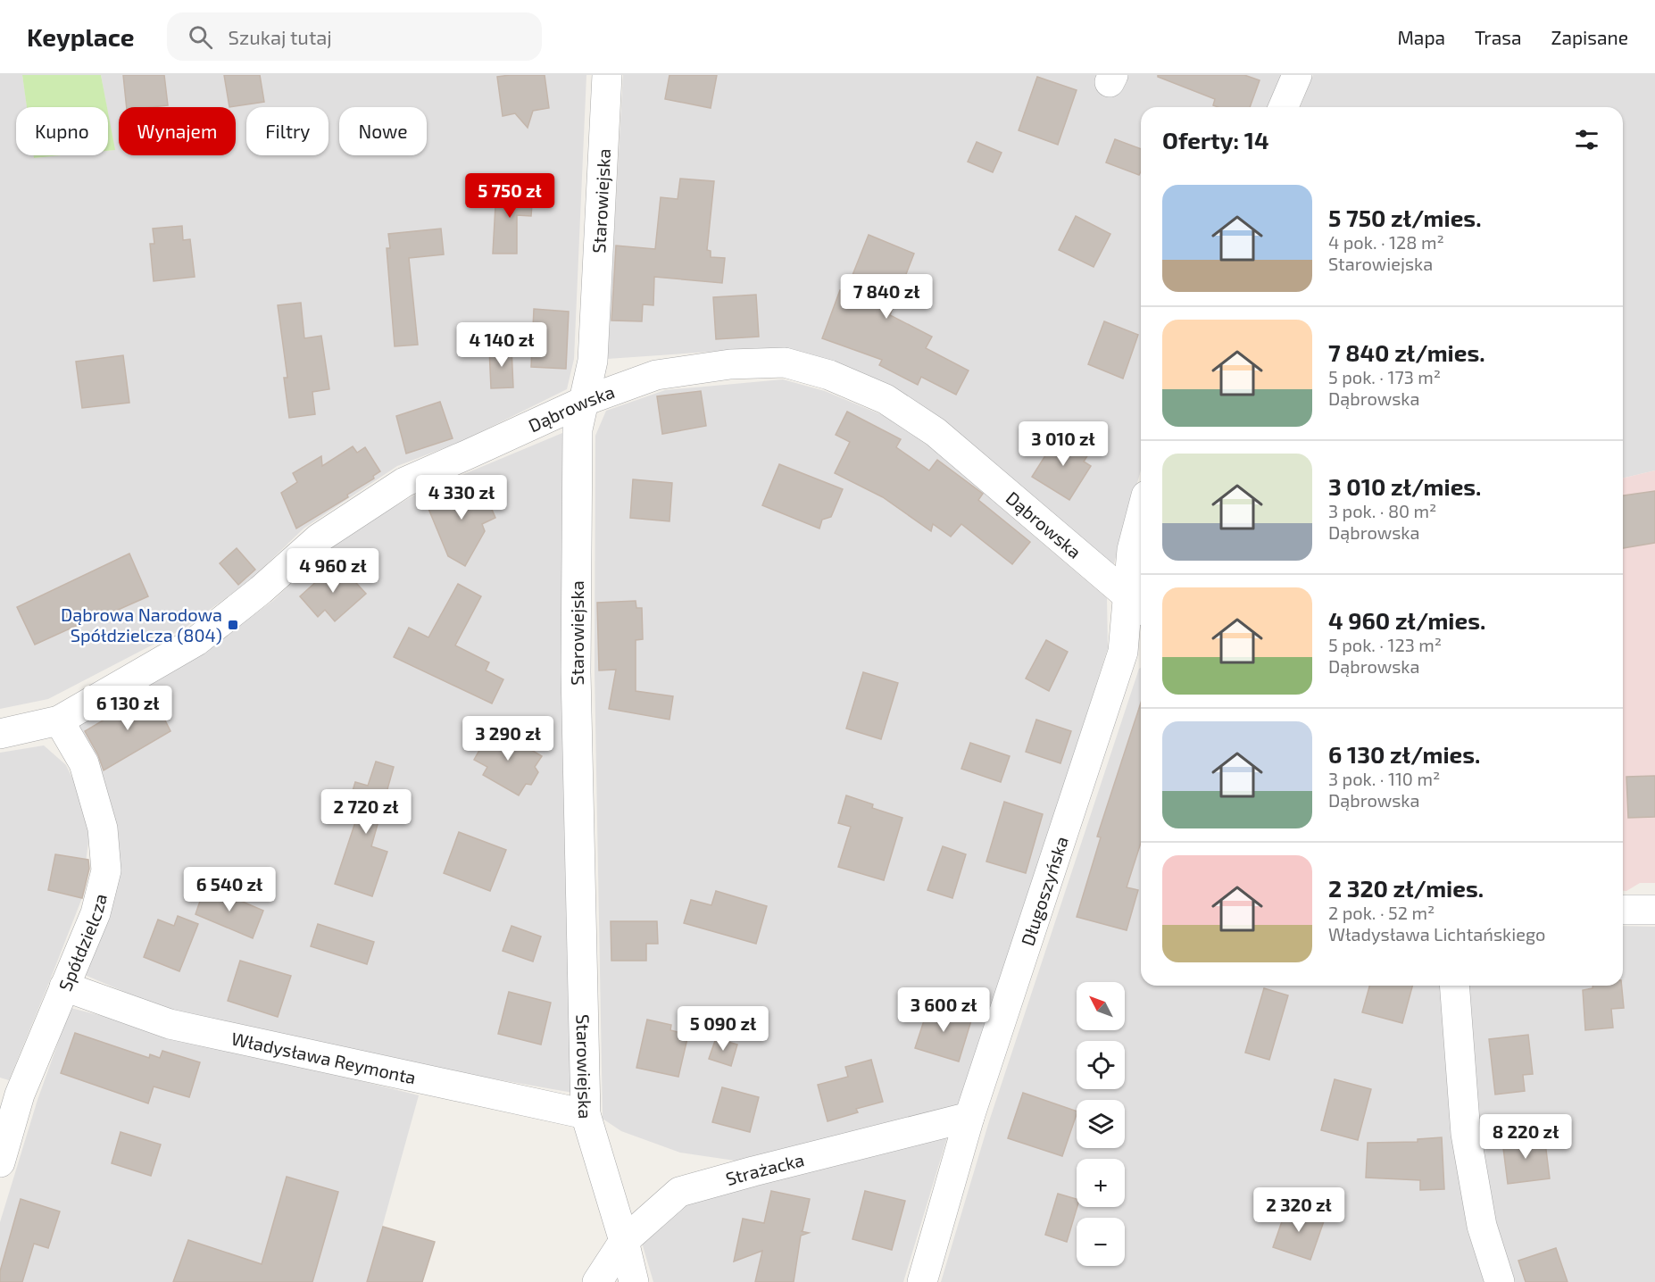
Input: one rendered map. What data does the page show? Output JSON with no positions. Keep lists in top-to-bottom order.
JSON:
{
  "streets": {
    "street": [
      "Starowiejska",
      "Dąbrowska",
      "Długoszyńska",
      "Spółdzielcza",
      "Władysława Reymonta",
      "Strażacka"
    ]
  },
  "crossings": [
    ["Starowiejska", "Dąbrowska"],
    ["Starowiejska", "Władysława Reymonta"],
    ["Starowiejska", "Strażacka"],
    ["Dąbrowska", "Długoszyńska"],
    ["Dąbrowska", "Spółdzielcza"],
    ["Długoszyńska", "Strażacka"],
    ["Spółdzielcza", "Władysława Reymonta"]
  ],
  "places": {
    "transit": ["Dąbrowa Narodowa Spółdzielcza (804)"]
  },
  "north": "top left",
  "page": {
    "header": "Keyplace",
    "search": "Szukaj tutaj",
    "nav": ["Mapa", "Trasa", "Zapisane"],
    "chip": [
      "Kupno",
      "Wynajem",
      "Filtry",
      "Nowe"
    ],
    "heading": "Oferty: 14",
    "list": [
      {
        "name": "5 750 zł/mies.",
        "note": "4 pok. · 128 m² · Starowiejska"
      },
      {
        "name": "7 840 zł/mies.",
        "note": "5 pok. · 173 m² · Dąbrowska"
      },
      {
        "name": "3 010 zł/mies.",
        "note": "3 pok. · 80 m² · Dąbrowska"
      },
      {
        "name": "4 960 zł/mies.",
        "note": "5 pok. · 123 m² · Dąbrowska"
      },
      {
        "name": "6 130 zł/mies.",
        "note": "3 pok. · 110 m² · Dąbrowska"
      },
      {
        "name": "2 320 zł/mies.",
        "note": "2 pok. · 52 m² · Władysława Lichtańskiego"
      }
    ],
    "price": [
      "5 750 zł",
      "7 840 zł",
      "4 140 zł",
      "3 010 zł",
      "4 330 zł",
      "4 960 zł",
      "6 130 zł",
      "3 290 zł",
      "2 720 zł",
      "6 540 zł",
      "3 600 zł",
      "5 090 zł",
      "8 220 zł",
      "2 320 zł"
    ],
    "map_buttons": ["+", "−"]
  }
}
